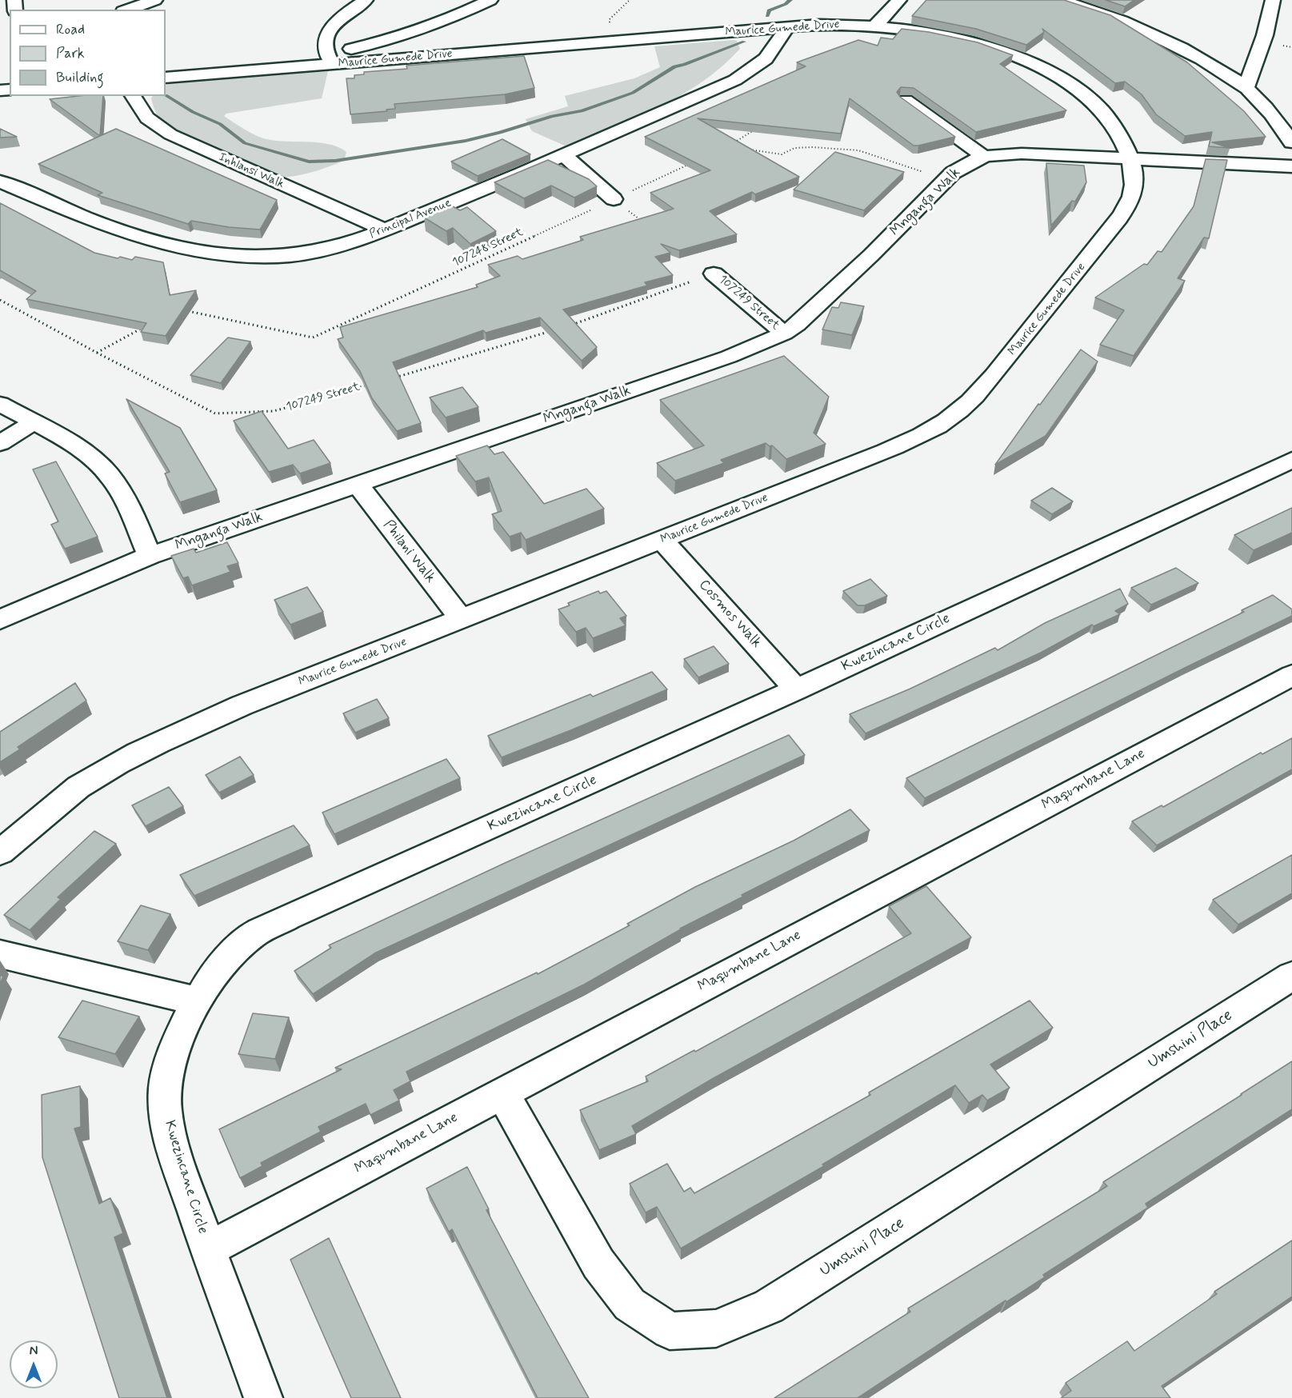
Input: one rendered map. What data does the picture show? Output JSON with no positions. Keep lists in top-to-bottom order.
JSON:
{
  "streets": {
    "street": [
      "Maurice Gumede Drive",
      "Inhlansi Walk",
      "Mnganga Walk",
      "Principal Avenue",
      "107249 Street",
      "Philani Walk",
      "Cosmos Walk",
      "Kwezincane Circle",
      "Maqumbane Lane",
      "Umshini Place"
    ],
    "path": ["107248 Street"]
  },
  "crossings": [
    ["Maurice Gumede Drive", "Mnganga Walk"],
    ["Maurice Gumede Drive", "Principal Avenue"],
    ["Maurice Gumede Drive", "Philani Walk"],
    ["Maurice Gumede Drive", "Cosmos Walk"],
    ["Inhlansi Walk", "Principal Avenue"],
    ["Mnganga Walk", "107249 Street"],
    ["Mnganga Walk", "Philani Walk"],
    ["Cosmos Walk", "Kwezincane Circle"],
    ["Kwezincane Circle", "Maqumbane Lane"],
    ["Maqumbane Lane", "Umshini Place"]
  ],
  "legend": ["Road", "Park", "Building"],
  "north": "top"
}
